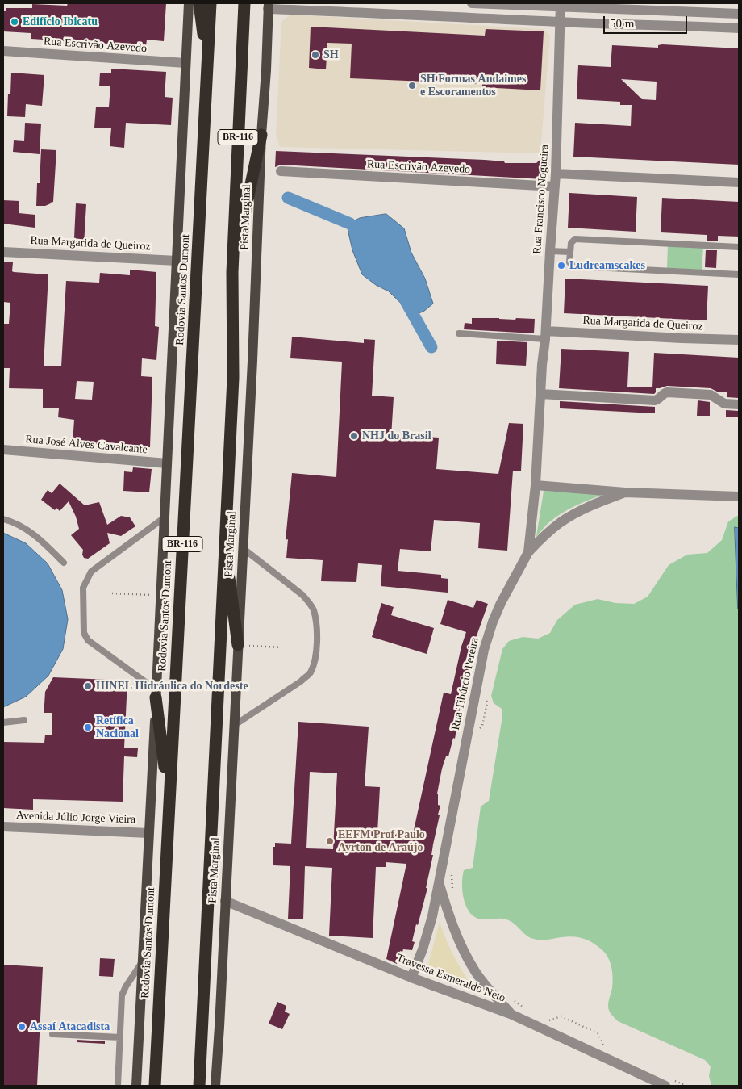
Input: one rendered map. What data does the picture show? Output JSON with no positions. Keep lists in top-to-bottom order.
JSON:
{
  "streets": {
    "highway": ["BR-116", "Rodovia Santos Dumont"],
    "main road": ["Pista Marginal"],
    "street": [
      "Rua Escrivão Azevedo",
      "Rua Francisco Nogueira",
      "Rua Margarida de Queiroz",
      "Rua José Alves Cavalcante",
      "Rua Tibúrcio Pereira",
      "Avenida Júlio Jorge Vieira",
      "Travessa Esmeraldo Neto"
    ]
  },
  "crossings": [
    ["Rua Escrivão Azevedo", "BR-116"],
    ["Rua Escrivão Azevedo", "Rua Francisco Nogueira"],
    ["BR-116", "Rua Margarida de Queiroz"],
    ["BR-116", "Rua José Alves Cavalcante"],
    ["BR-116", "Avenida Júlio Jorge Vieira"],
    ["Rua Francisco Nogueira", "Rua Margarida de Queiroz"],
    ["Rua Francisco Nogueira", "Rua Tibúrcio Pereira"],
    ["Pista Marginal", "Travessa Esmeraldo Neto"],
    ["Rua Tibúrcio Pereira", "Travessa Esmeraldo Neto"]
  ],
  "places": [
    "Edifício Ibicatu",
    "SH",
    "SH Formas Andaimes e Escoramentos",
    "Ludreamscakes",
    "NHJ do Brasil",
    "HINEL Hidráulica do Nordeste",
    "Retífica Nacional",
    "EEFM Prof Paulo Ayrton de Araújo",
    "Assaí Atacadista"
  ],
  "scale_bar": "50 m"
}
